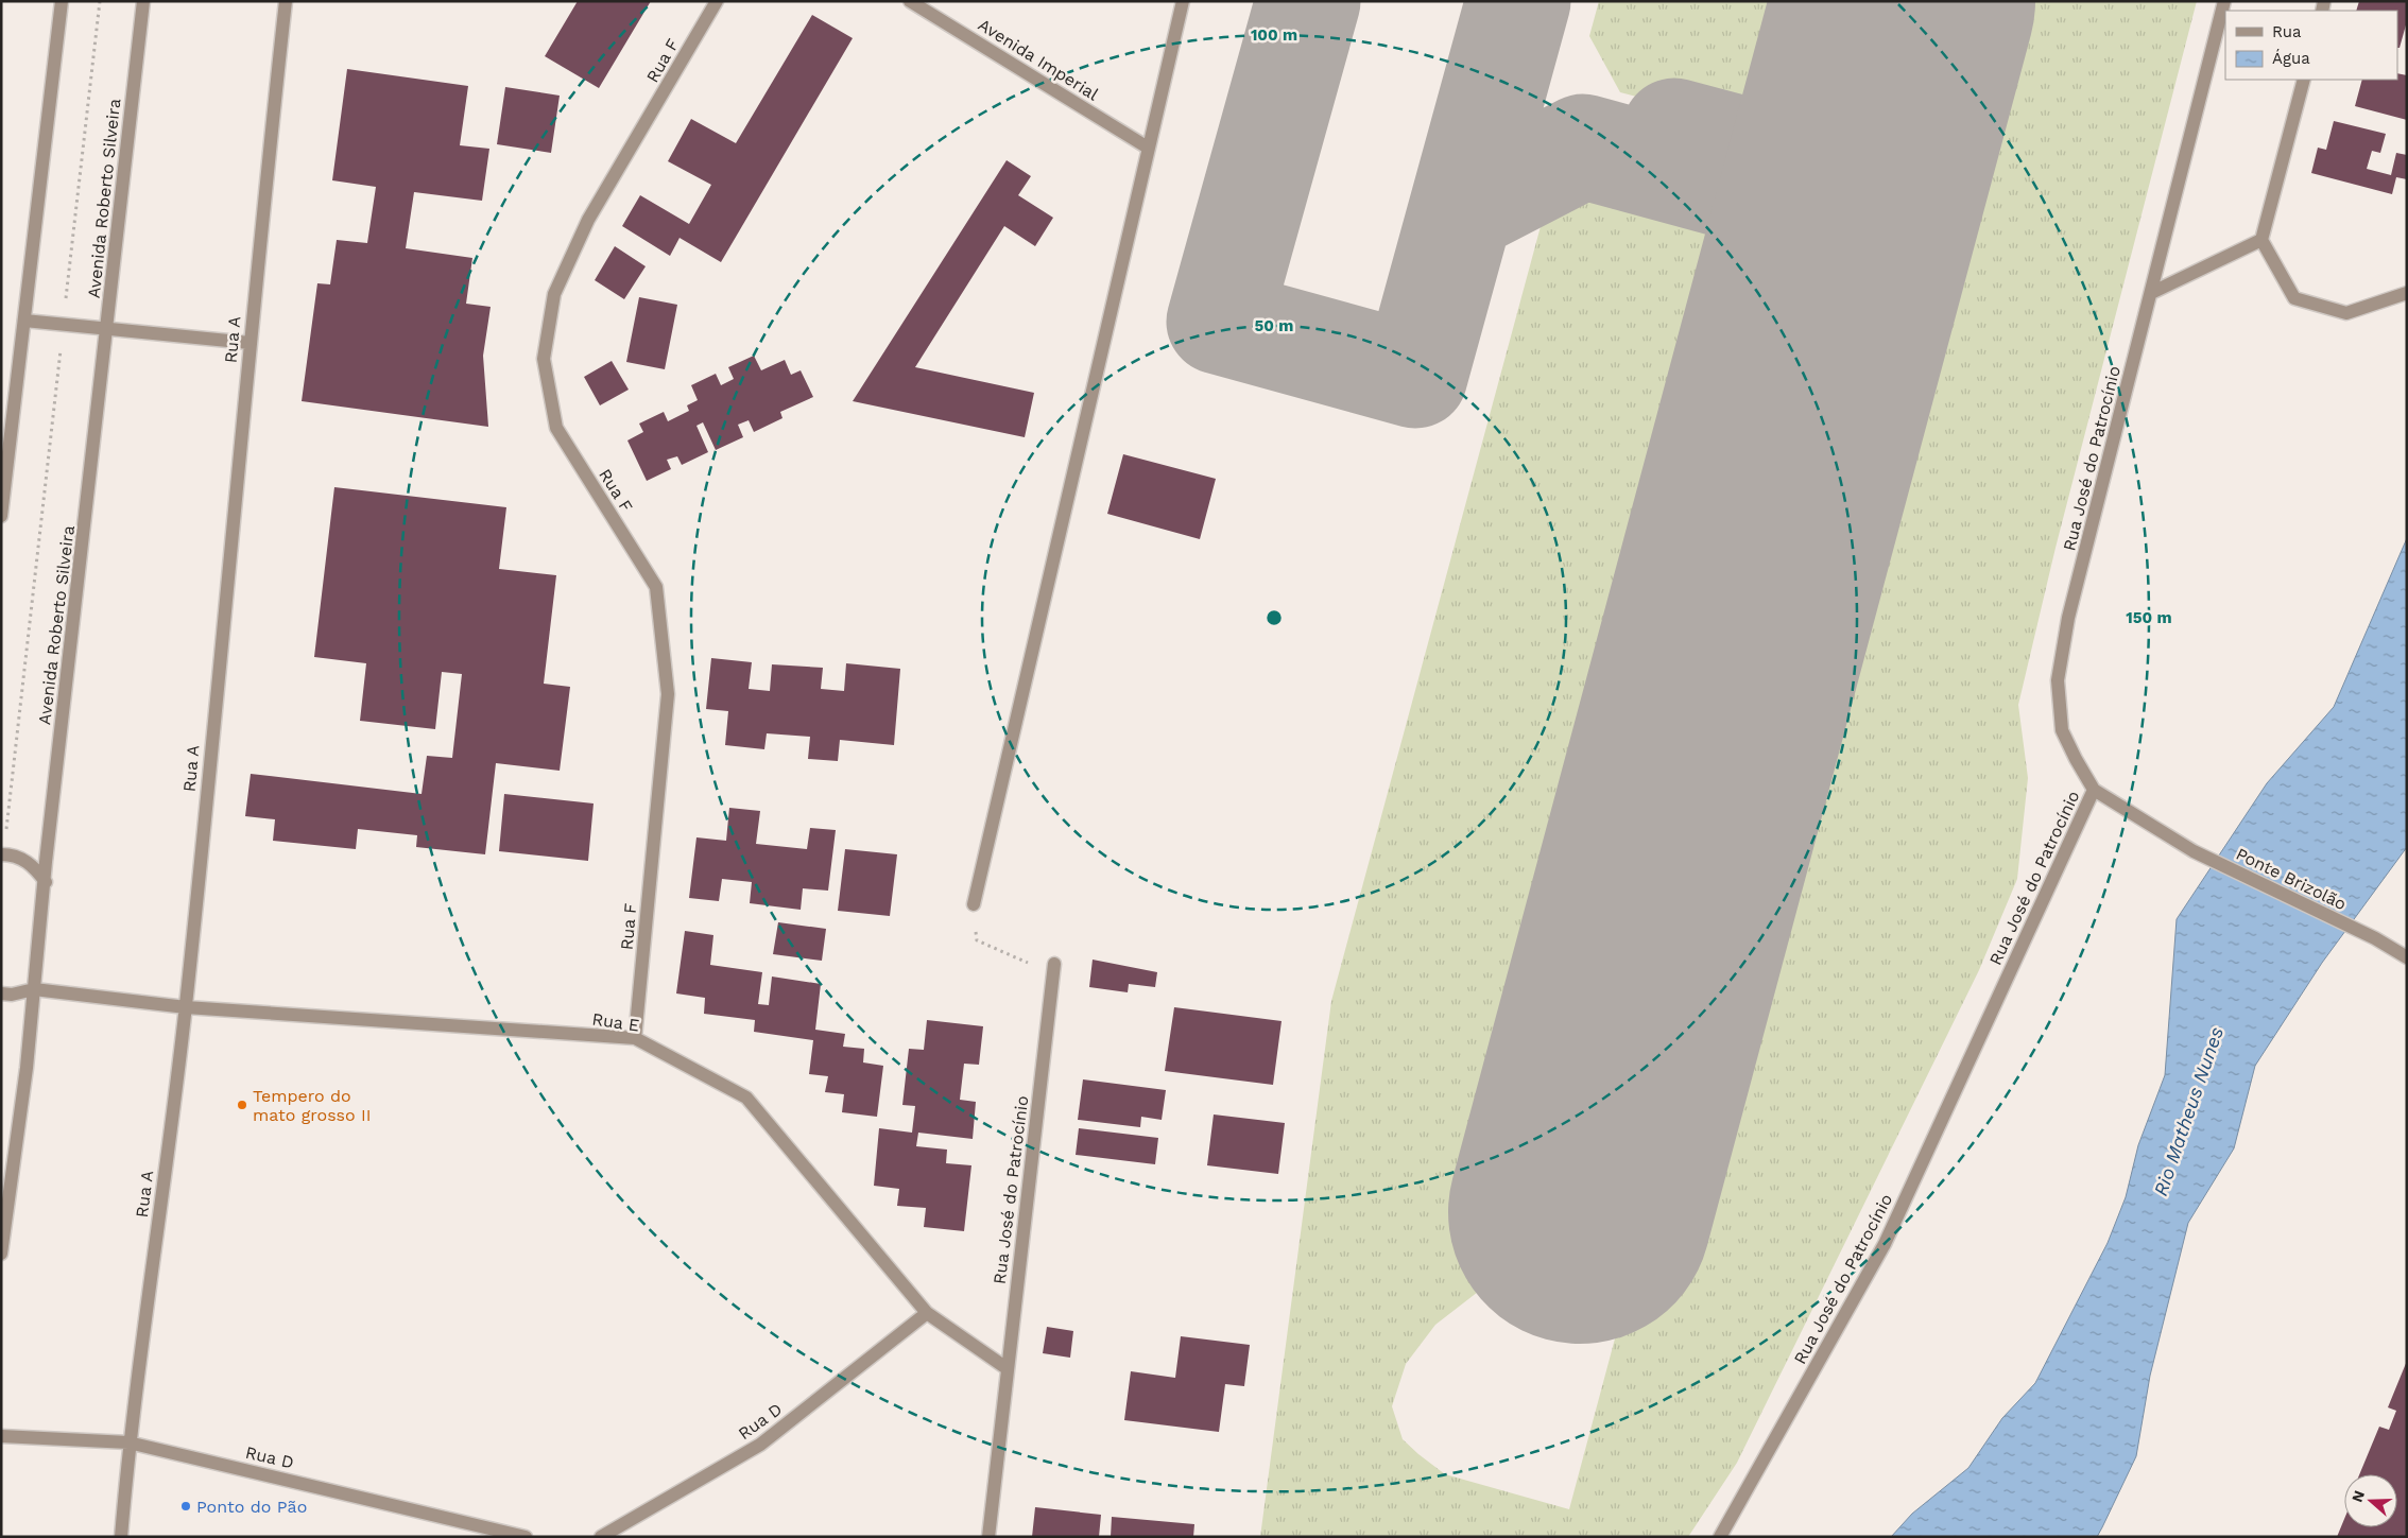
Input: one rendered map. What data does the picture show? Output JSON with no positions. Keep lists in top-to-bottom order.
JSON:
{
  "streets": {
    "street": [
      "Avenida Imperial",
      "Rua F",
      "Avenida Roberto Silveira",
      "Rua A",
      "Rua José do Patrocínio",
      "Ponte Brizolão",
      "Rua E",
      "Rua D"
    ]
  },
  "crossings": [
    ["Rua F", "Rua E"],
    ["Avenida Roberto Silveira", "Rua E"],
    ["Rua A", "Rua E"],
    ["Rua A", "Rua D"],
    ["Rua José do Patrocínio", "Ponte Brizolão"],
    ["Rua José do Patrocínio", "Rua E"],
    ["Rua E", "Rua D"]
  ],
  "water": ["Rio Matheus Nunes"],
  "places": ["Tempero do mato grosso II", "Ponto do Pão"],
  "legend": ["Rua", "Água"],
  "north": "left",
  "rings": ["100 m", "50 m", "150 m"]
}
